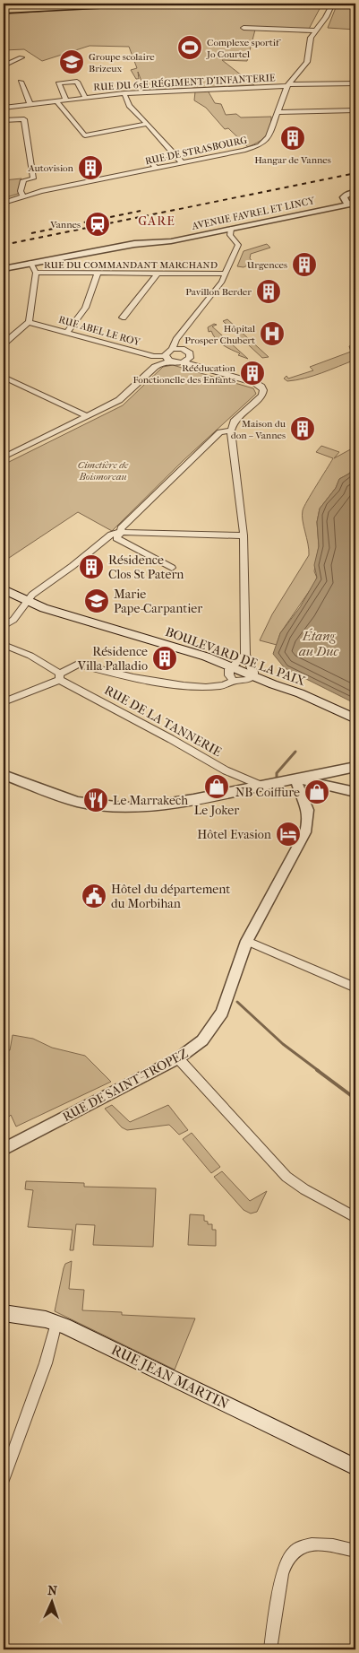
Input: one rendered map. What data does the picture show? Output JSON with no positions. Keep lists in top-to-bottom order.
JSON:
{
  "streets": {
    "main road": ["BOULEVARD DE LA PAIX", "RUE JEAN MARTIN"],
    "street": [
      "RUE DU 65E RÉGIMENT D'INFANTERIE",
      "RUE DE STRASBOURG",
      "AVENUE FAVREL ET LINCY",
      "RUE DU COMMANDANT MARCHAND",
      "RUE ABEL LE ROY",
      "RUE DE LA TANNERIE",
      "RUE DE SAINT-TROPEZ"
    ]
  },
  "crossings": [
    ["RUE DU 65E RÉGIMENT D'INFANTERIE", "RUE DE STRASBOURG"]
  ],
  "districts": ["GARE"],
  "water": ["Étang au Duc"],
  "parks": ["Cimetière de Boismoreau"],
  "places": {
    "sports": ["Complexe sportif Jo Courtel"],
    "school or university": ["Groupe scolaire Brizeux", "Marie Pape-Carpantier"],
    "building": [
      "Hangar de Vannes",
      "Autovision",
      "Urgences",
      "Pavillon Berder",
      "Rééducation Fonctionelle des Enfants",
      "Maison du don – Vannes",
      "Résidence Clos St Patern",
      "Résidence Villa Palladio"
    ],
    "station": ["Vannes"],
    "hospital": ["Hôpital Prosper Chubert"],
    "shop": ["Le Joker", "NB Coiffure"],
    "restaurant": ["Le Marrakech"],
    "hotel": ["Hôtel Evasion"],
    "public building": ["Hôtel du département du Morbihan"]
  },
  "north": "top"
}
